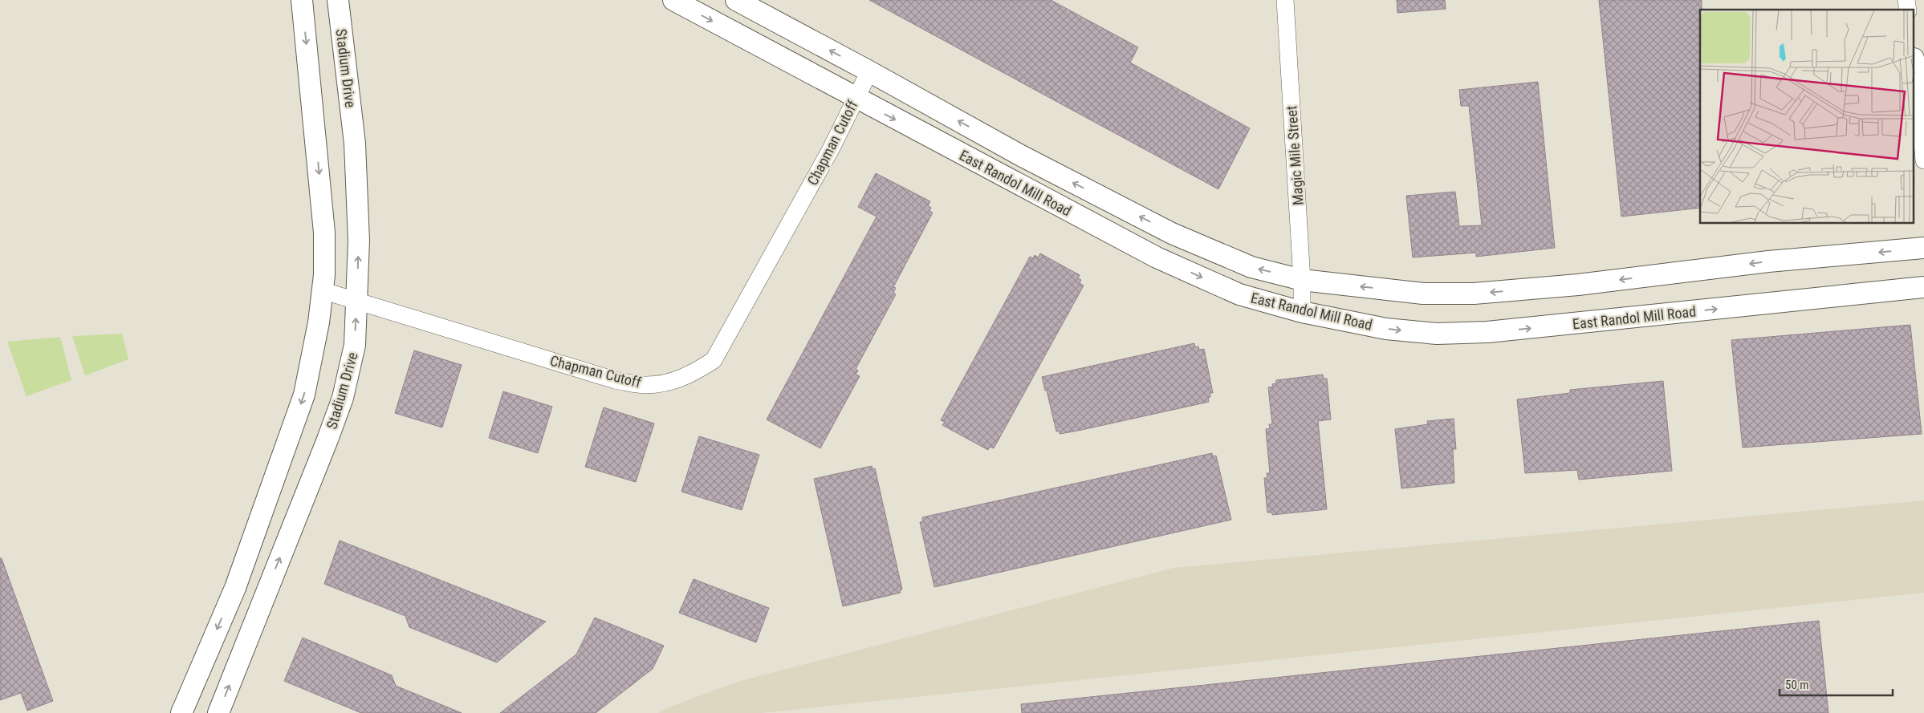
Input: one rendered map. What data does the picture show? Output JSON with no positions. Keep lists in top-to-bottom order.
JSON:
{
  "streets": {
    "main road": ["Stadium Drive", "East Randol Mill Road"],
    "street": ["Chapman Cutoff", "Magic Mile Street"]
  },
  "crossings": [
    ["Stadium Drive", "Chapman Cutoff"],
    ["Chapman Cutoff", "East Randol Mill Road"],
    ["Magic Mile Street", "East Randol Mill Road"]
  ],
  "scale_bar": "50 m"
}
